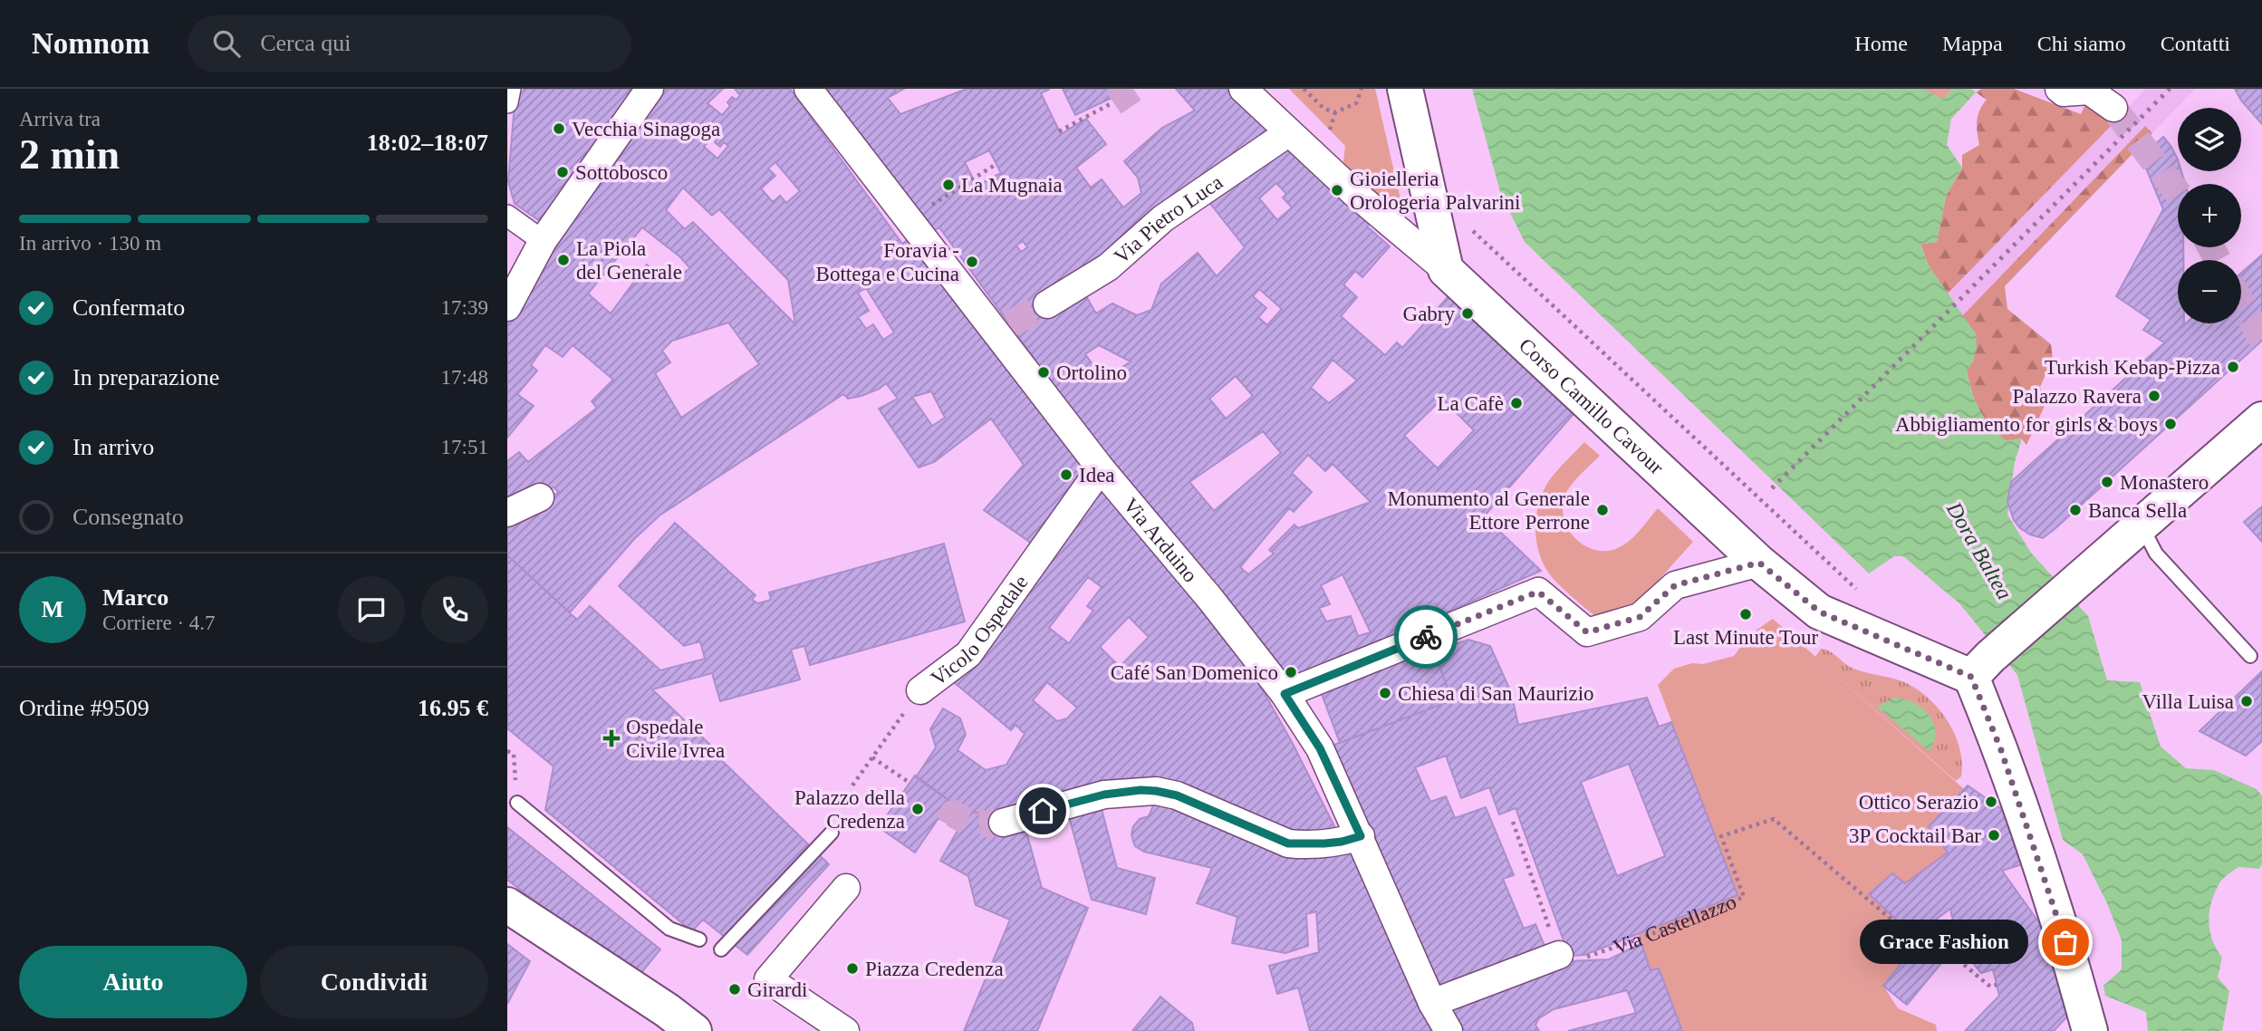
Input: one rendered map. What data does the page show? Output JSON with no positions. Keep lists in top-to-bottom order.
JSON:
{
  "streets": {
    "main road": ["Corso Camillo Cavour"],
    "street": ["Via Pietro Luca", "Via Arduino", "Vicolo Ospedale"],
    "path": ["Via Castellazzo"]
  },
  "crossings": [
    ["Via Pietro Luca", "Corso Camillo Cavour"],
    ["Via Arduino", "Vicolo Ospedale"]
  ],
  "water": ["Dora Baltea"],
  "places": {
    "other": [
      "Vecchia Sinagoga",
      "Sottobosco",
      "La Mugnaia",
      "Gioielleria Orologeria Palvarini",
      "La Piola del Generale",
      "Foravia - Bottega e Cucina",
      "Gabry",
      "Turkish Kebap-Pizza",
      "Ortolino",
      "Palazzo Ravera",
      "La Cafè",
      "Abbigliamento for girls & boys",
      "Idea",
      "Monastero",
      "Monumento al Generale Ettore Perrone",
      "Banca Sella",
      "Last Minute Tour",
      "Café San Domenico",
      "Chiesa di San Maurizio",
      "Villa Luisa",
      "Ottico Serazio",
      "Palazzo della Credenza",
      "3P Cocktail Bar",
      "Grace Fashion",
      "Piazza Credenza",
      "Girardi"
    ],
    "health": ["Ospedale Civile Ivrea"]
  },
  "page": {
    "header": "Nomnom",
    "search": "Cerca qui",
    "nav": [
      "Home",
      "Mappa",
      "Chi siamo",
      "Contatti"
    ],
    "heading": ["2 min", "Arriva tra", "18:02–18:07"],
    "panel": [
      "Marco",
      "Corriere · 4.7",
      "Ordine #9509",
      "16.95 €"
    ],
    "map_buttons": ["+", "−"],
    "bar": "In arrivo · 130 m",
    "list": [
      ["Confermato", "17:39"],
      ["In preparazione", "17:48"],
      ["In arrivo", "17:51"],
      "Consegnato"
    ],
    "round": "M",
    "bubble": "Grace Fashion",
    "buttons": ["Aiuto", "Condividi"]
  }
}
